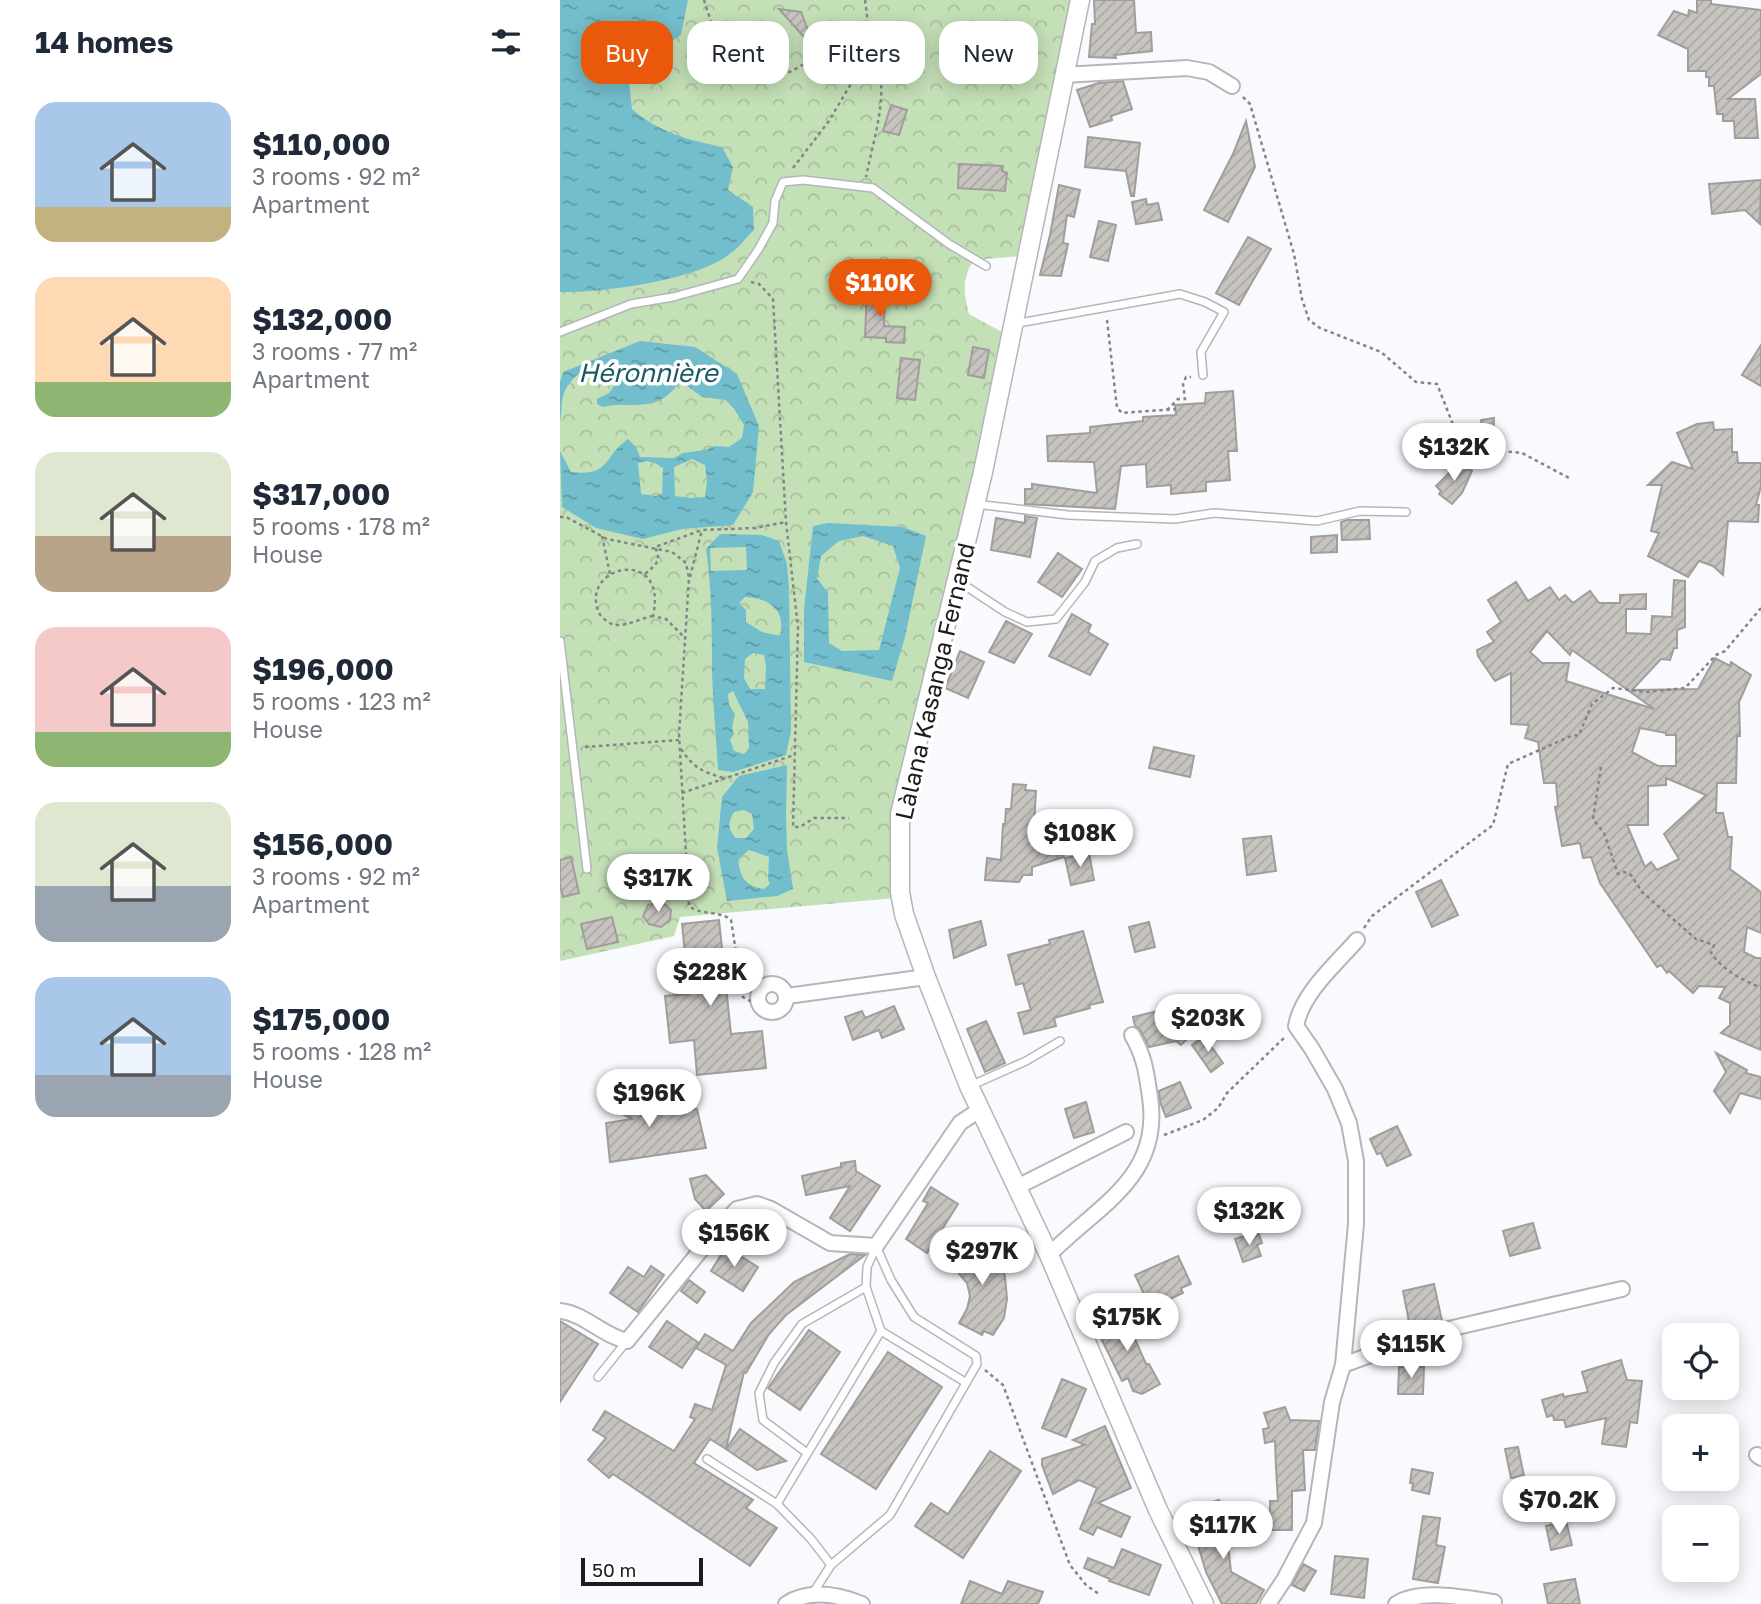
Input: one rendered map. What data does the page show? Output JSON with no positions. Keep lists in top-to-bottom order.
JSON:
{
  "streets": {
    "street": ["Làlana Kasanga Fernand"]
  },
  "water": ["Héronnière"],
  "scale_bar": "50 m",
  "page": {
    "heading": "14 homes",
    "chip": [
      "Buy",
      "Rent",
      "Filters",
      "New"
    ],
    "list": [
      {
        "name": "$110,000",
        "note": "3 rooms · 92 m² · Apartment"
      },
      {
        "name": "$132,000",
        "note": "3 rooms · 77 m² · Apartment"
      },
      {
        "name": "$317,000",
        "note": "5 rooms · 178 m² · House"
      },
      {
        "name": "$196,000",
        "note": "5 rooms · 123 m² · House"
      },
      {
        "name": "$156,000",
        "note": "3 rooms · 92 m² · Apartment"
      },
      {
        "name": "$175,000",
        "note": "5 rooms · 128 m² · House"
      }
    ],
    "price": [
      "$110K",
      "$132K",
      "$108K",
      "$317K",
      "$228K",
      "$203K",
      "$196K",
      "$132K",
      "$156K",
      "$297K",
      "$175K",
      "$115K",
      "$70.2K",
      "$117K"
    ],
    "map_buttons": ["+", "−"],
    "scale": "50 m"
  }
}
